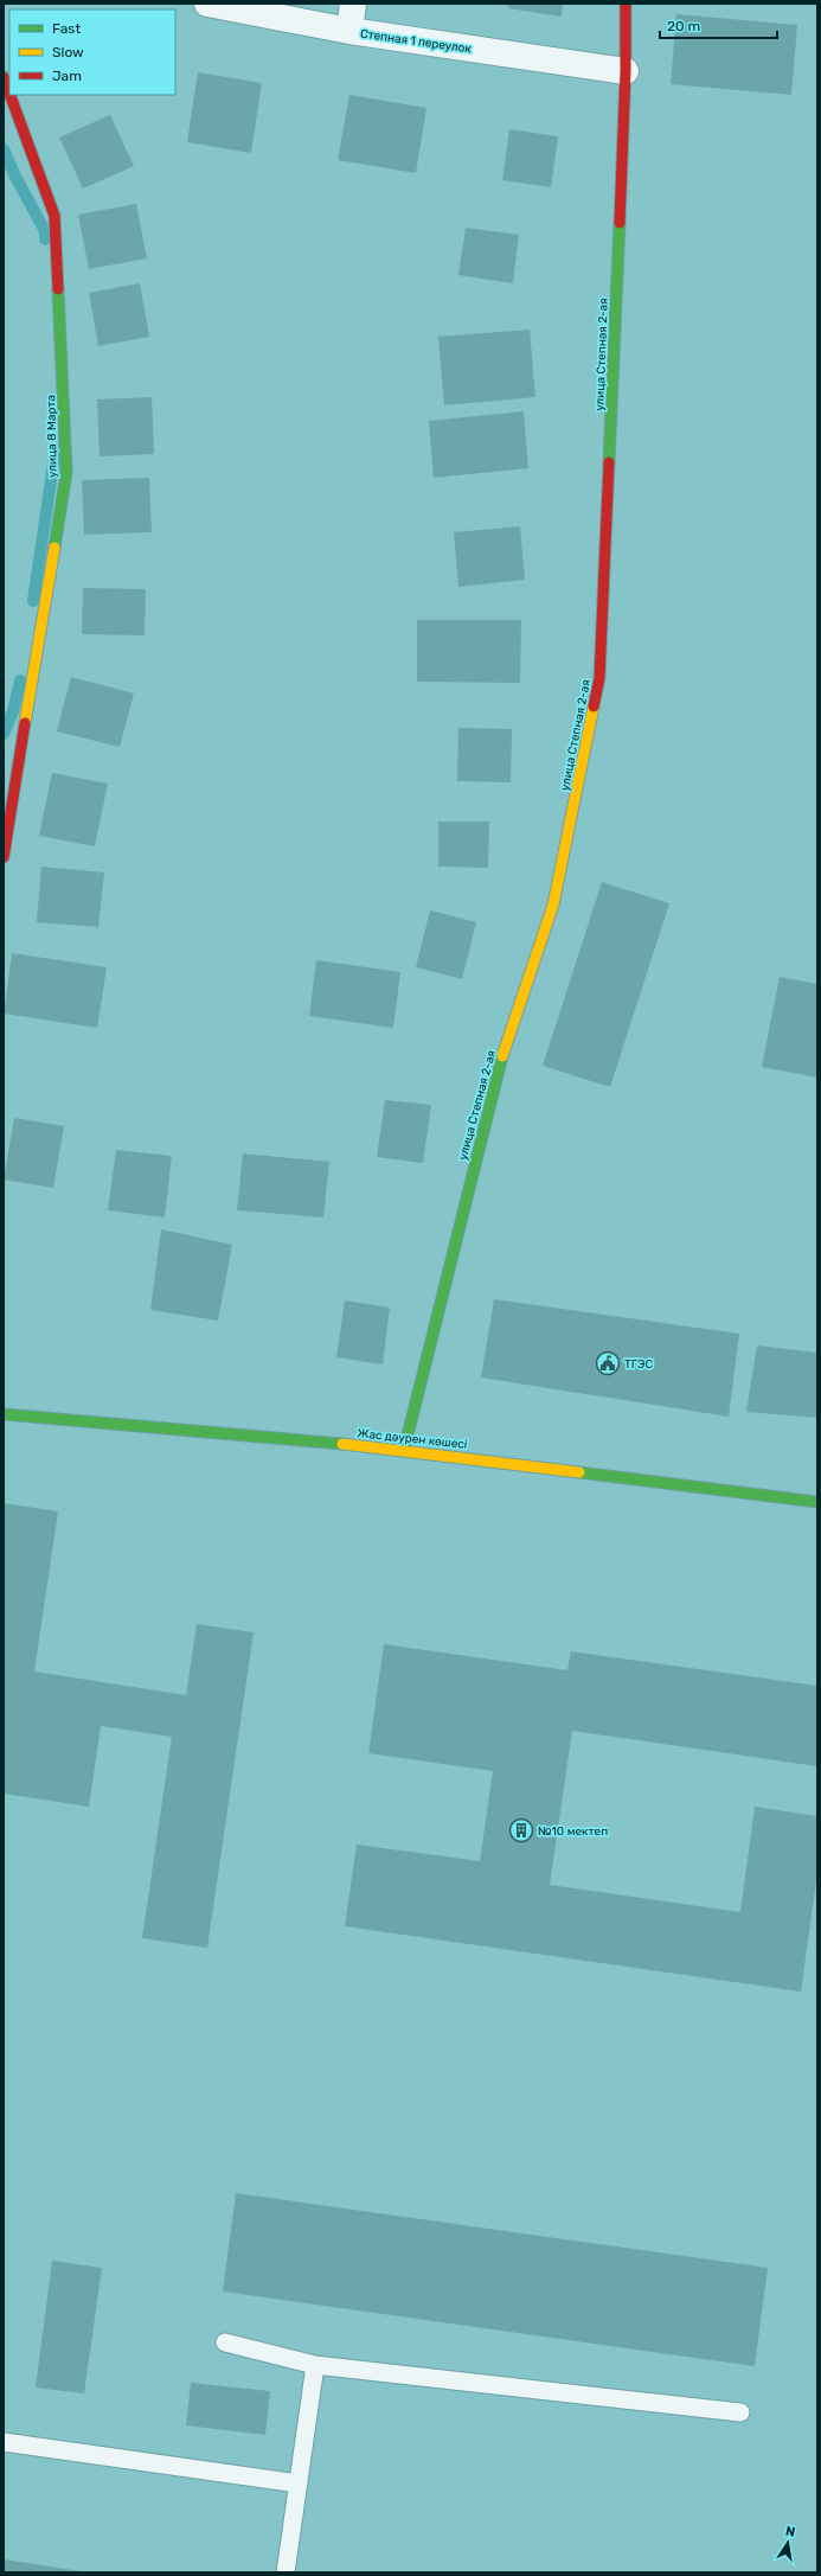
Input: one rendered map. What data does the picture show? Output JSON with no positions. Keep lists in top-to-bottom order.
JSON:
{
  "streets": {
    "street": [
      "Степная 1 переулок",
      "улица Степная 2-ая",
      "улица 8 Марта",
      "Жас дәурен көшесі"
    ]
  },
  "crossings": [
    ["Степная 1 переулок", "улица Степная 2-ая"],
    ["улица Степная 2-ая", "Жас дәурен көшесі"]
  ],
  "places": {
    "public building": ["ТГЭС"],
    "building": ["№10 мектеп"]
  },
  "legend": ["Fast", "Slow", "Jam"],
  "scale_bar": "20 m",
  "north": "top"
}
